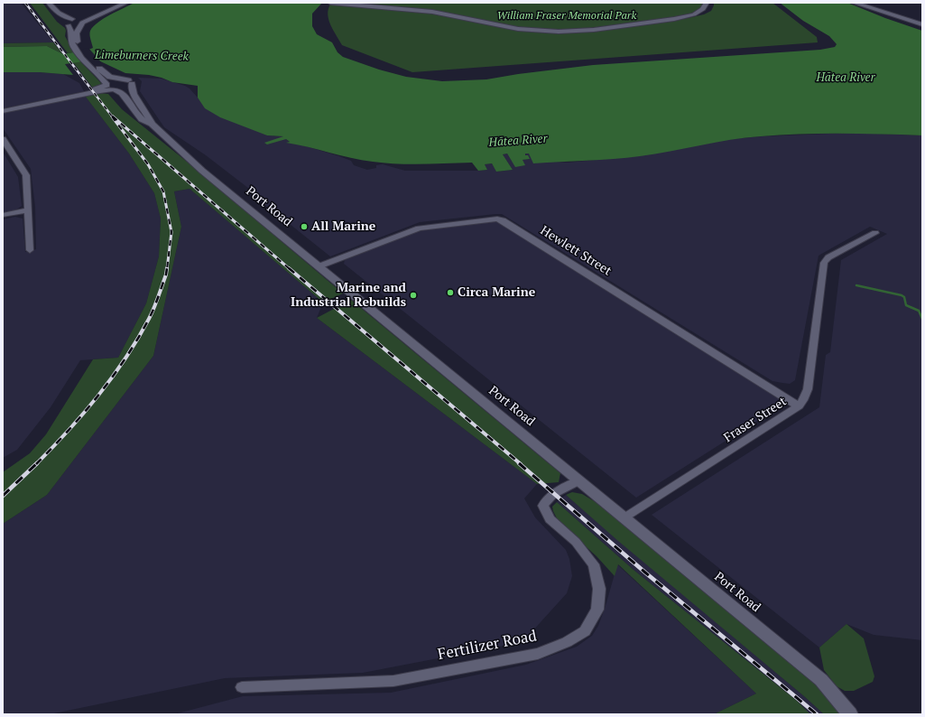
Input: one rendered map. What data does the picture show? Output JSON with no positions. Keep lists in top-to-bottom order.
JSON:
{
  "streets": {
    "main road": ["Port Road"],
    "street": ["Hewlett Street", "Fraser Street", "Fertilizer Road"]
  },
  "crossings": [
    ["Port Road", "Hewlett Street"],
    ["Port Road", "Fraser Street"],
    ["Port Road", "Fertilizer Road"],
    ["Hewlett Street", "Fraser Street"]
  ],
  "water": ["Limeburners Creek", "Hātea River"],
  "parks": ["William Fraser Memorial Park"],
  "places": ["All Marine", "Circa Marine", "Marine and Industrial Rebuilds"]
}
